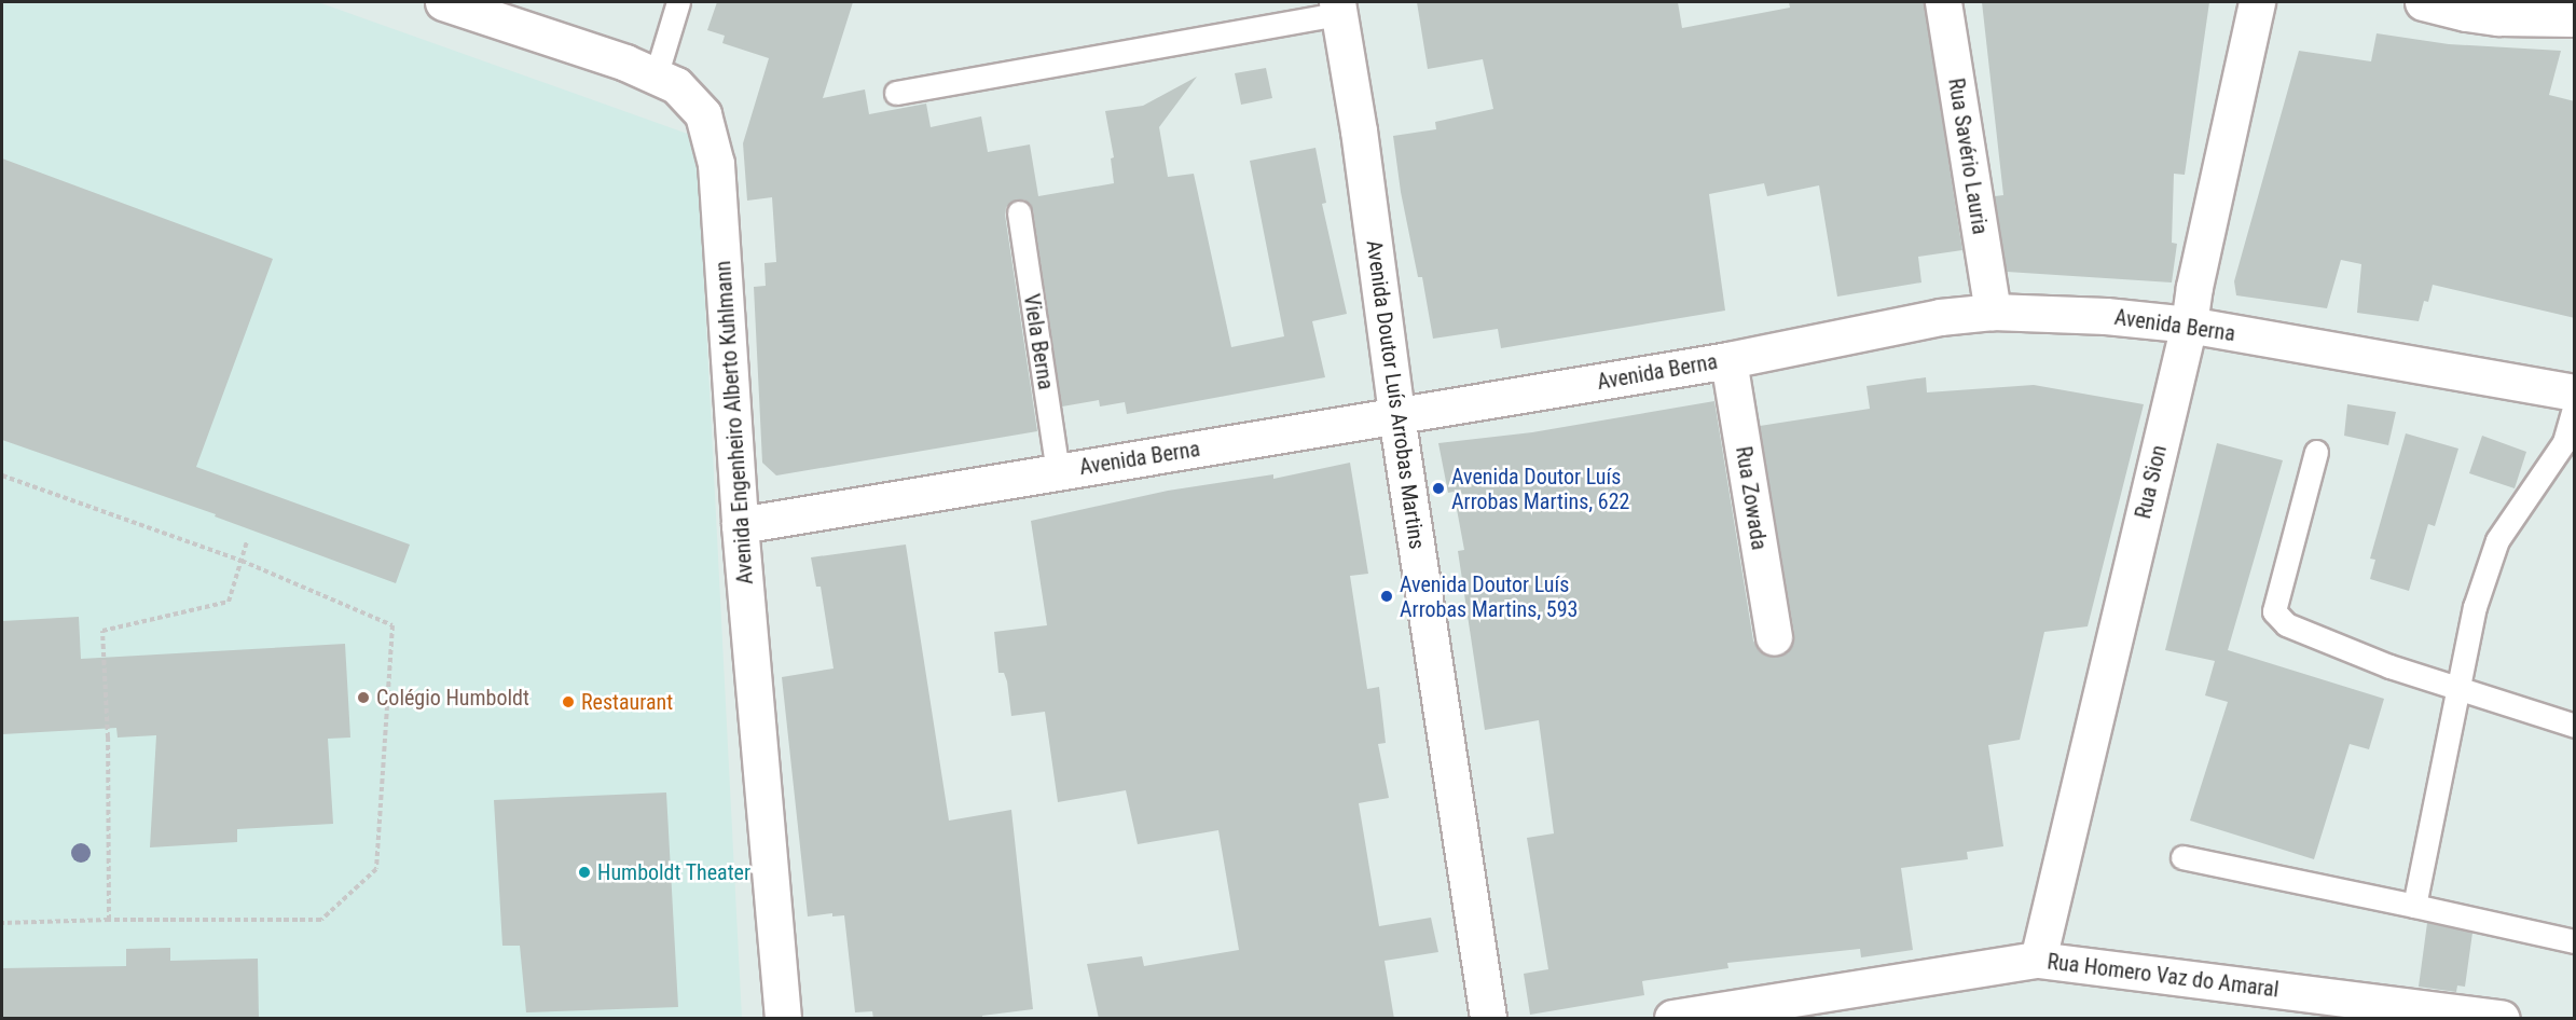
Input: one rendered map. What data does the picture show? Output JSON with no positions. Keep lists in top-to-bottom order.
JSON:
{
  "streets": {
    "street": [
      "Rua Savério Lauria",
      "Avenida Berna",
      "Avenida Doutor Luís Arrobas Martins",
      "Avenida Engenheiro Alberto Kuhlmann",
      "Rua Sion",
      "Rua Zowada",
      "Rua Homero Vaz do Amaral"
    ],
    "lane": ["Viela Berna"]
  },
  "crossings": [
    ["Rua Savério Lauria", "Avenida Berna"],
    ["Avenida Berna", "Viela Berna"],
    ["Avenida Berna", "Avenida Doutor Luís Arrobas Martins"],
    ["Avenida Berna", "Avenida Engenheiro Alberto Kuhlmann"],
    ["Avenida Berna", "Rua Sion"],
    ["Avenida Berna", "Rua Zowada"],
    ["Rua Sion", "Rua Homero Vaz do Amaral"]
  ],
  "places": [
    "Avenida Doutor Luís Arrobas Martins, 622",
    "Avenida Doutor Luís Arrobas Martins, 593",
    "Colégio Humboldt",
    "Restaurant",
    "Humboldt Theater"
  ]
}
